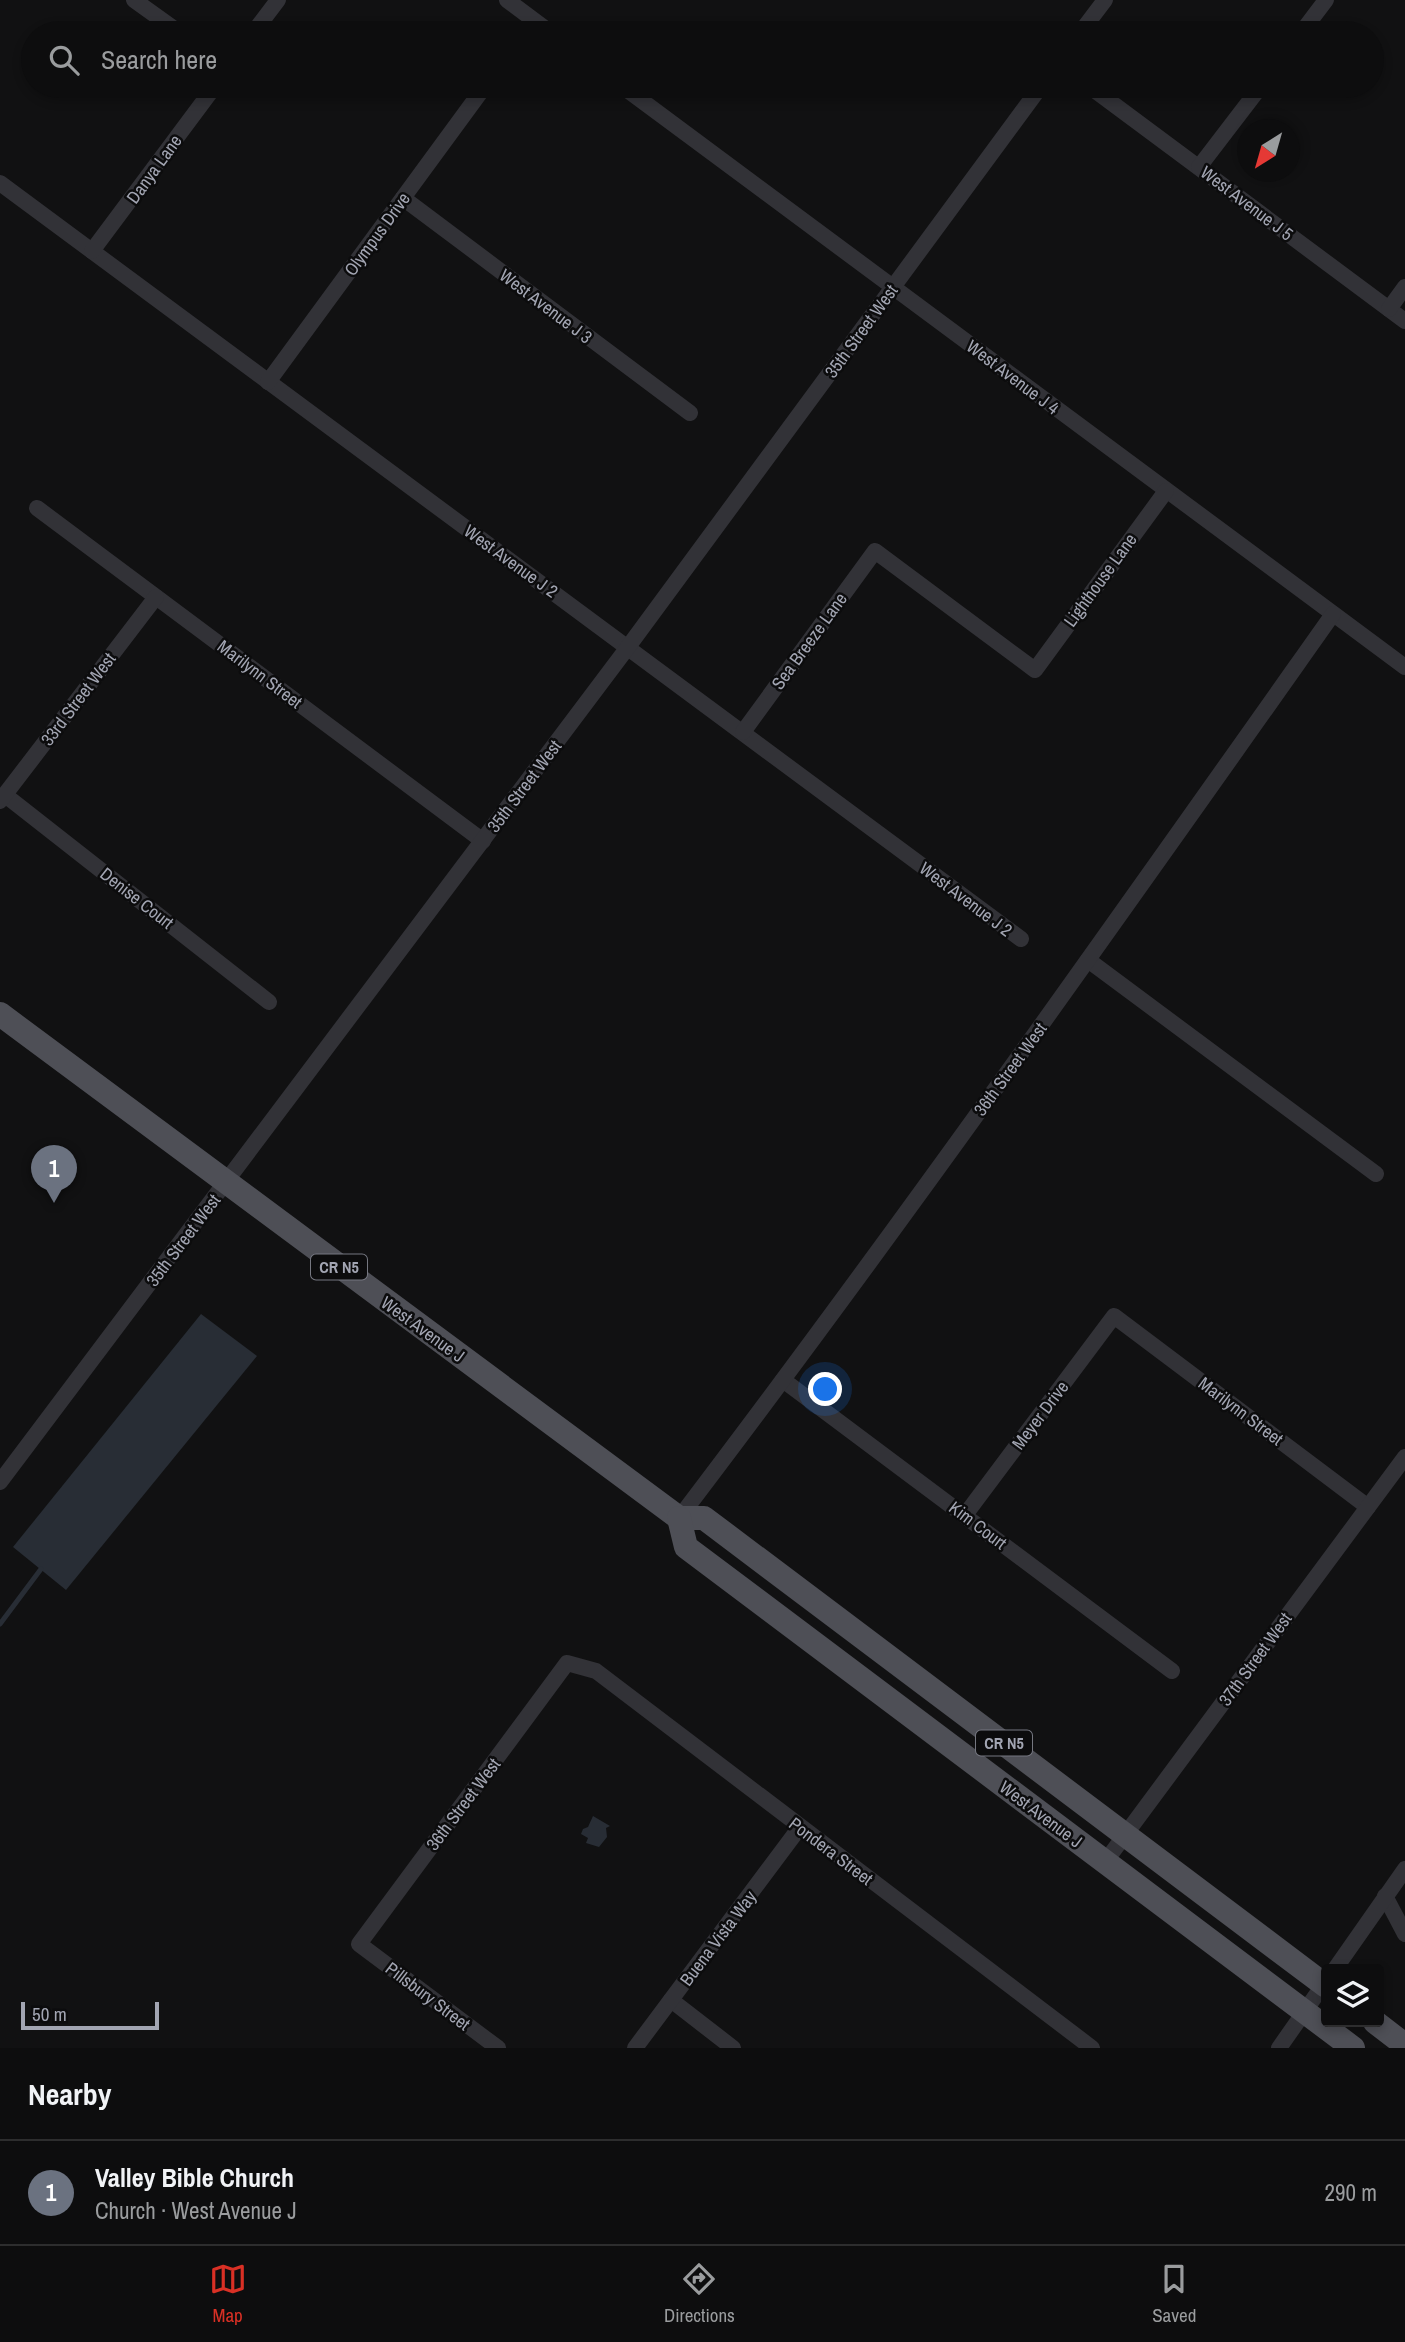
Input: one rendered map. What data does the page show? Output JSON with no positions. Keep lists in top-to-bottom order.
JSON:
{
  "streets": {
    "main road": ["CR N5", "West Avenue J"],
    "street": [
      "Danya Lane",
      "West Avenue J 5",
      "Olympus Drive",
      "West Avenue J 3",
      "35th Street West",
      "West Avenue J 4",
      "West Avenue J 2",
      "Lighthouse Lane",
      "Sea Breeze Lane",
      "Marilynn Street",
      "33rd Street West",
      "Denise Court",
      "36th Street West",
      "Meyer Drive",
      "Kim Court",
      "37th Street West",
      "Pondera Street",
      "Buena Vista Way",
      "Pillsbury Street"
    ]
  },
  "crossings": [
    ["Danya Lane", "West Avenue J 2"],
    ["Olympus Drive", "West Avenue J 3"],
    ["Olympus Drive", "West Avenue J 2"],
    ["35th Street West", "West Avenue J 4"],
    ["35th Street West", "West Avenue J 2"],
    ["35th Street West", "Marilynn Street"],
    ["35th Street West", "West Avenue J"],
    ["West Avenue J 4", "Lighthouse Lane"],
    ["West Avenue J 4", "36th Street West"],
    ["West Avenue J 2", "Sea Breeze Lane"],
    ["Lighthouse Lane", "Sea Breeze Lane"],
    ["Marilynn Street", "33rd Street West"],
    ["Marilynn Street", "Meyer Drive"],
    ["Marilynn Street", "37th Street West"],
    ["33rd Street West", "Denise Court"],
    ["36th Street West", "West Avenue J"],
    ["36th Street West", "Kim Court"],
    ["36th Street West", "Pondera Street"],
    ["36th Street West", "Pillsbury Street"],
    ["West Avenue J", "37th Street West"],
    ["Meyer Drive", "Kim Court"],
    ["Pondera Street", "Buena Vista Way"]
  ],
  "scale_bar": "50 m",
  "north": "bottom left",
  "page": {
    "search": "Search here",
    "pins": "1",
    "scale": "50 m",
    "heading": "Nearby",
    "list": [
      {
        "mark": "1",
        "name": "Valley Bible Church",
        "note": "Church · West Avenue J",
        "value": "290 m"
      }
    ],
    "nav": ["Map", "Directions", "Saved"]
  }
}
